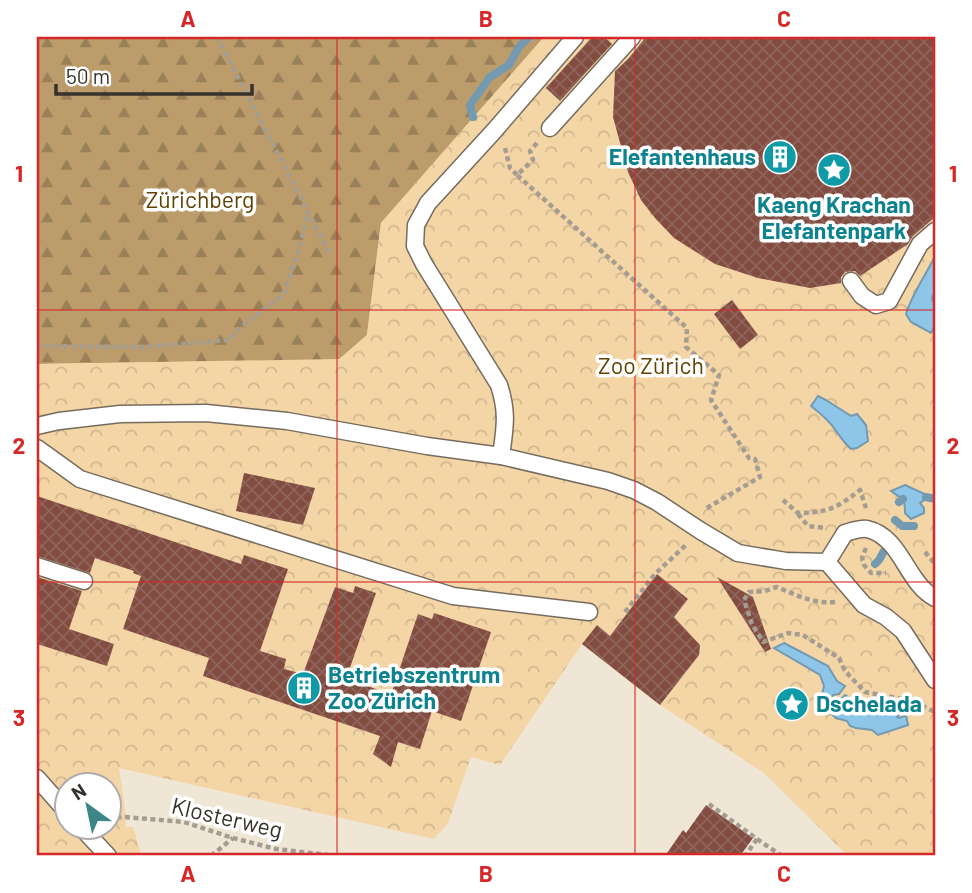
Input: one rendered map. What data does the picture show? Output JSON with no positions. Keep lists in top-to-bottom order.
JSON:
{
  "streets": {
    "path": ["Klosterweg"]
  },
  "parks": ["Zürichberg", "Zoo Zürich"],
  "places": {
    "building": ["Elefantenhaus", "Betriebszentrum Zoo Zürich"],
    "place": ["Kaeng Krachan Elefantenpark", "Dschelada"]
  },
  "scale_bar": "50 m",
  "north": "top left",
  "grid": {
    "columns": ["A", "B", "C"],
    "rows": ["1", "2", "3"]
  }
}
